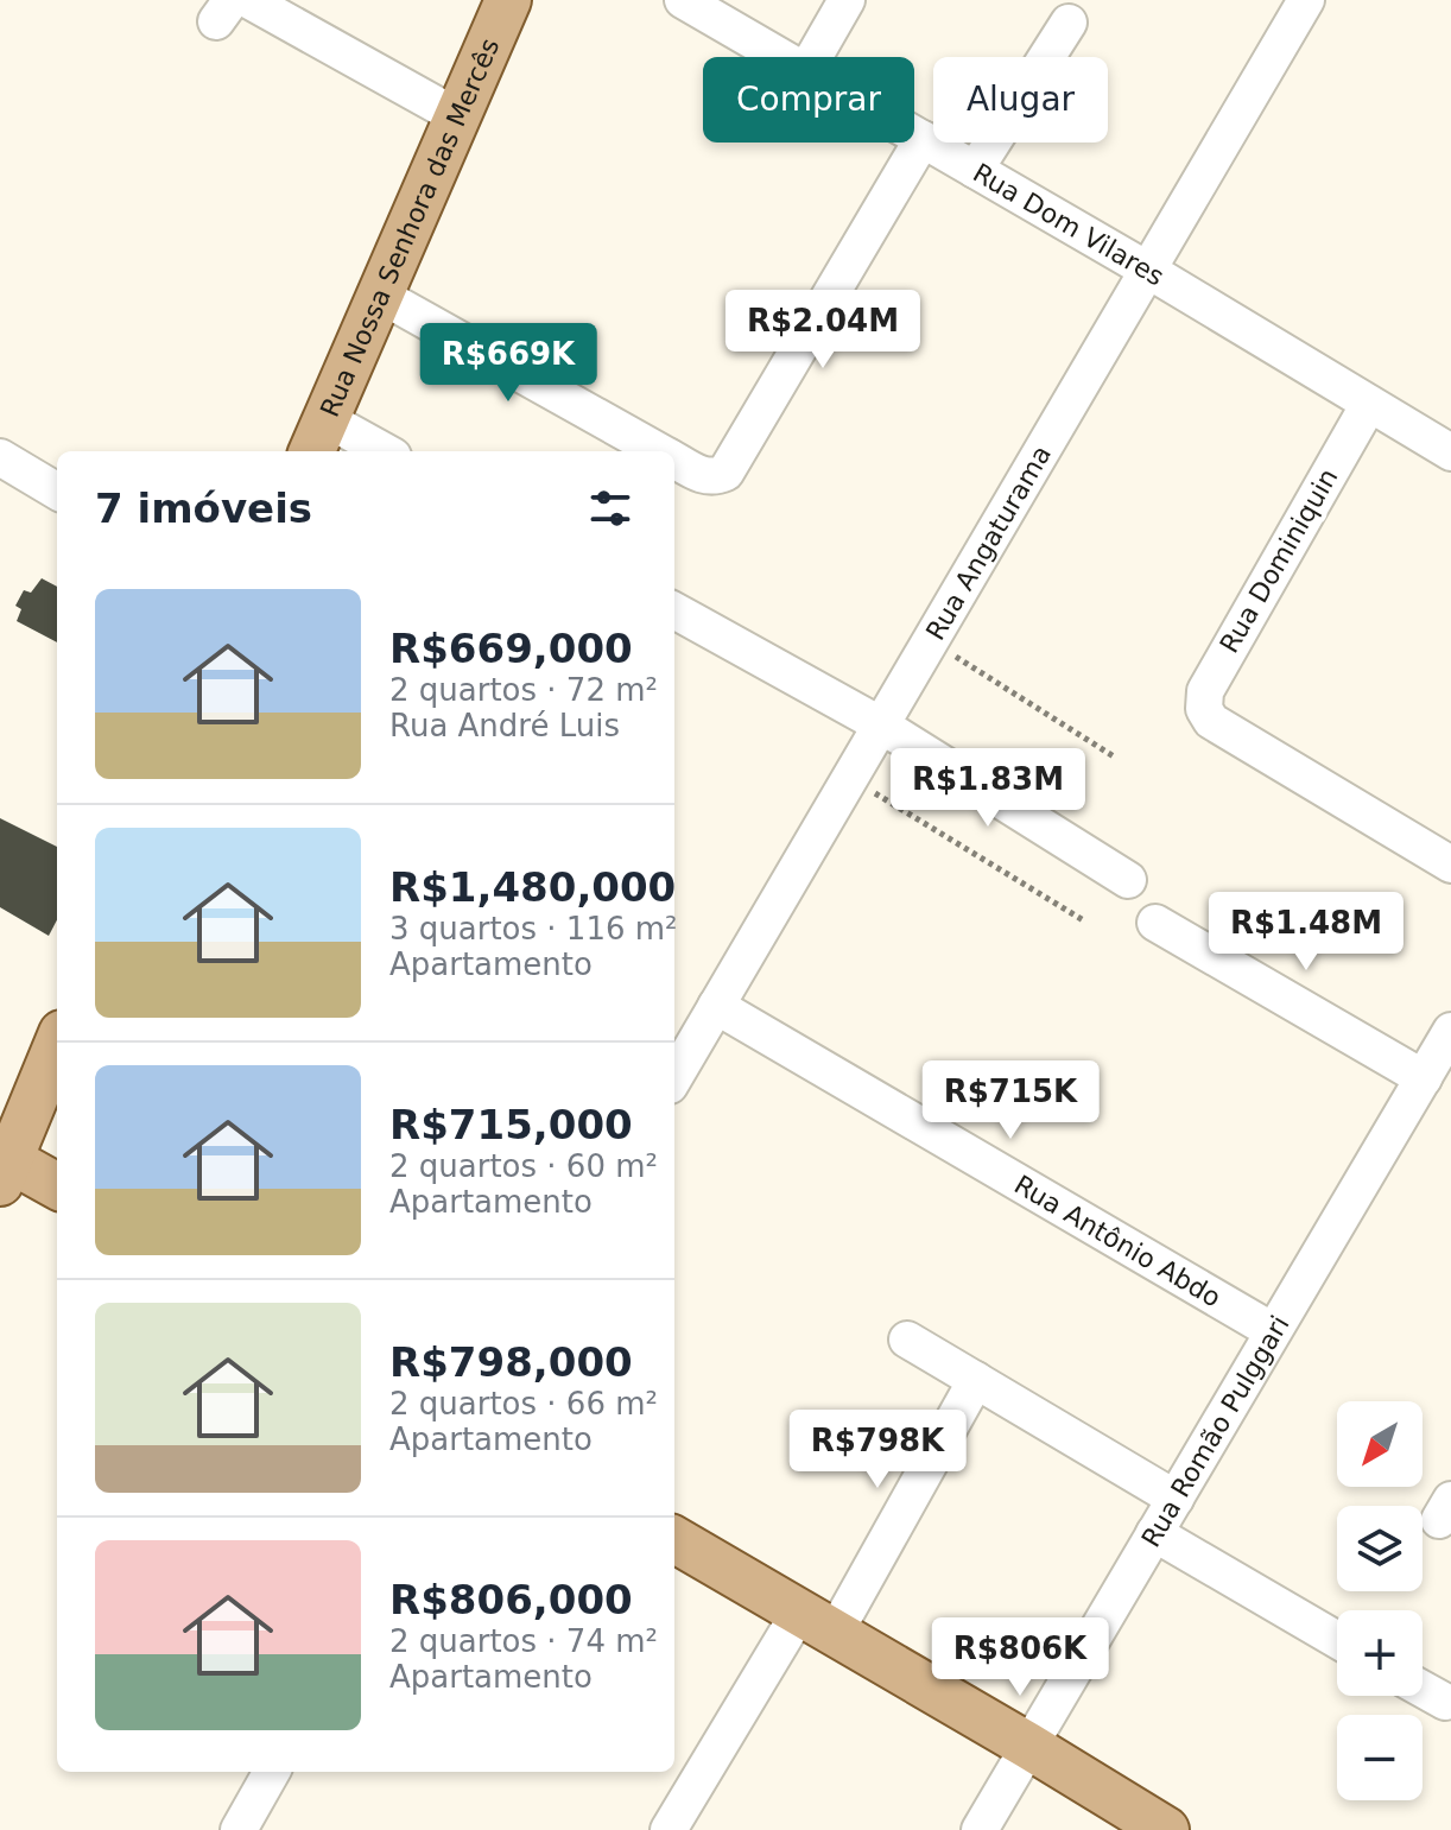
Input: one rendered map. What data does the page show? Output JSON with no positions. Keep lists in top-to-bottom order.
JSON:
{
  "streets": {
    "main road": ["Rua Nossa Senhora das Mercês"],
    "street": [
      "Rua Dom Vilares",
      "Rua Angaturama",
      "Rua Dominiquin",
      "Rua Antônio Abdo",
      "Rua Romão Pulggari"
    ]
  },
  "crossings": [
    ["Rua Dom Vilares", "Rua Angaturama"],
    ["Rua Dom Vilares", "Rua Dominiquin"],
    ["Rua Angaturama", "Rua Antônio Abdo"],
    ["Rua Antônio Abdo", "Rua Romão Pulggari"]
  ],
  "north": "bottom left",
  "page": {
    "chip": ["Comprar", "Alugar"],
    "price": [
      "R$2.04M",
      "R$669K",
      "R$1.83M",
      "R$1.48M",
      "R$715K",
      "R$798K",
      "R$806K"
    ],
    "heading": "7 imóveis",
    "list": [
      {
        "name": "R$669,000",
        "note": "2 quartos · 72 m² · Rua André Luis"
      },
      {
        "name": "R$1,480,000",
        "note": "3 quartos · 116 m² · Apartamento"
      },
      {
        "name": "R$715,000",
        "note": "2 quartos · 60 m² · Apartamento"
      },
      {
        "name": "R$798,000",
        "note": "2 quartos · 66 m² · Apartamento"
      },
      {
        "name": "R$806,000",
        "note": "2 quartos · 74 m² · Apartamento"
      }
    ],
    "map_buttons": ["+", "−"]
  }
}
